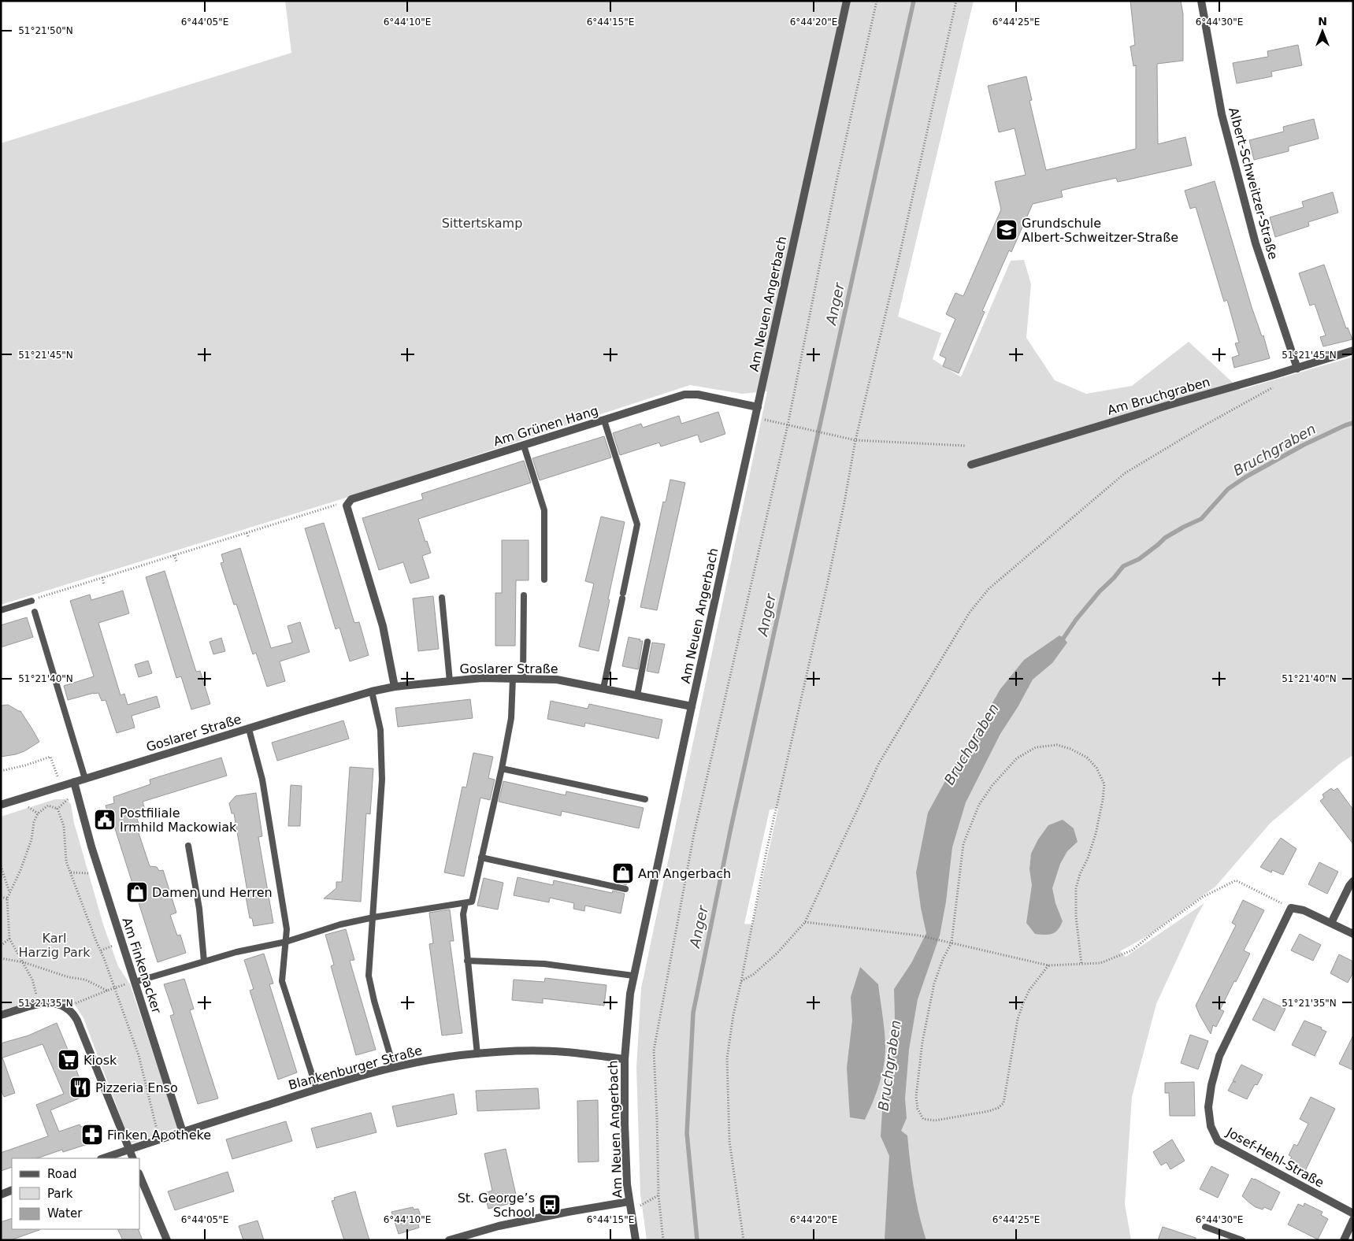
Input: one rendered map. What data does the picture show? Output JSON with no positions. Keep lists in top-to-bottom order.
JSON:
{
  "streets": {
    "street": [
      "Albert-Schweitzer-Straße",
      "Am Neuen Angerbach",
      "Am Bruchgraben",
      "Am Grünen Hang",
      "Goslarer Straße",
      "Am Finkenacker",
      "Blankenburger Straße",
      "Josef-Hehl-Straße"
    ]
  },
  "crossings": [
    ["Albert-Schweitzer-Straße", "Am Bruchgraben"],
    ["Am Neuen Angerbach", "Am Grünen Hang"],
    ["Am Neuen Angerbach", "Goslarer Straße"],
    ["Am Neuen Angerbach", "Blankenburger Straße"],
    ["Goslarer Straße", "Am Finkenacker"],
    ["Am Finkenacker", "Blankenburger Straße"]
  ],
  "water": ["Anger", "Bruchgraben"],
  "parks": ["Sittertskamp", "Karl Harzig Park"],
  "places": {
    "school or university": ["Grundschule Albert-Schweitzer-Straße"],
    "public building": ["Postfiliale Irmhild Mackowiak"],
    "shop": ["Am Angerbach", "Damen und Herren"],
    "supermarket": ["Kiosk"],
    "restaurant": ["Pizzeria Enso"],
    "pharmacy": ["Finken Apotheke"],
    "bus stop": ["St. George’s School"]
  },
  "legend": ["Road", "Park", "Water"],
  "north": "top",
  "coordinates": [
    "6°44'05\"E",
    "6°44'10\"E",
    "6°44'15\"E",
    "6°44'20\"E",
    "6°44'25\"E",
    "6°44'30\"E",
    "51°21'50\"N",
    "51°21'45\"N",
    "51°21'40\"N",
    "51°21'35\"N"
  ]
}
